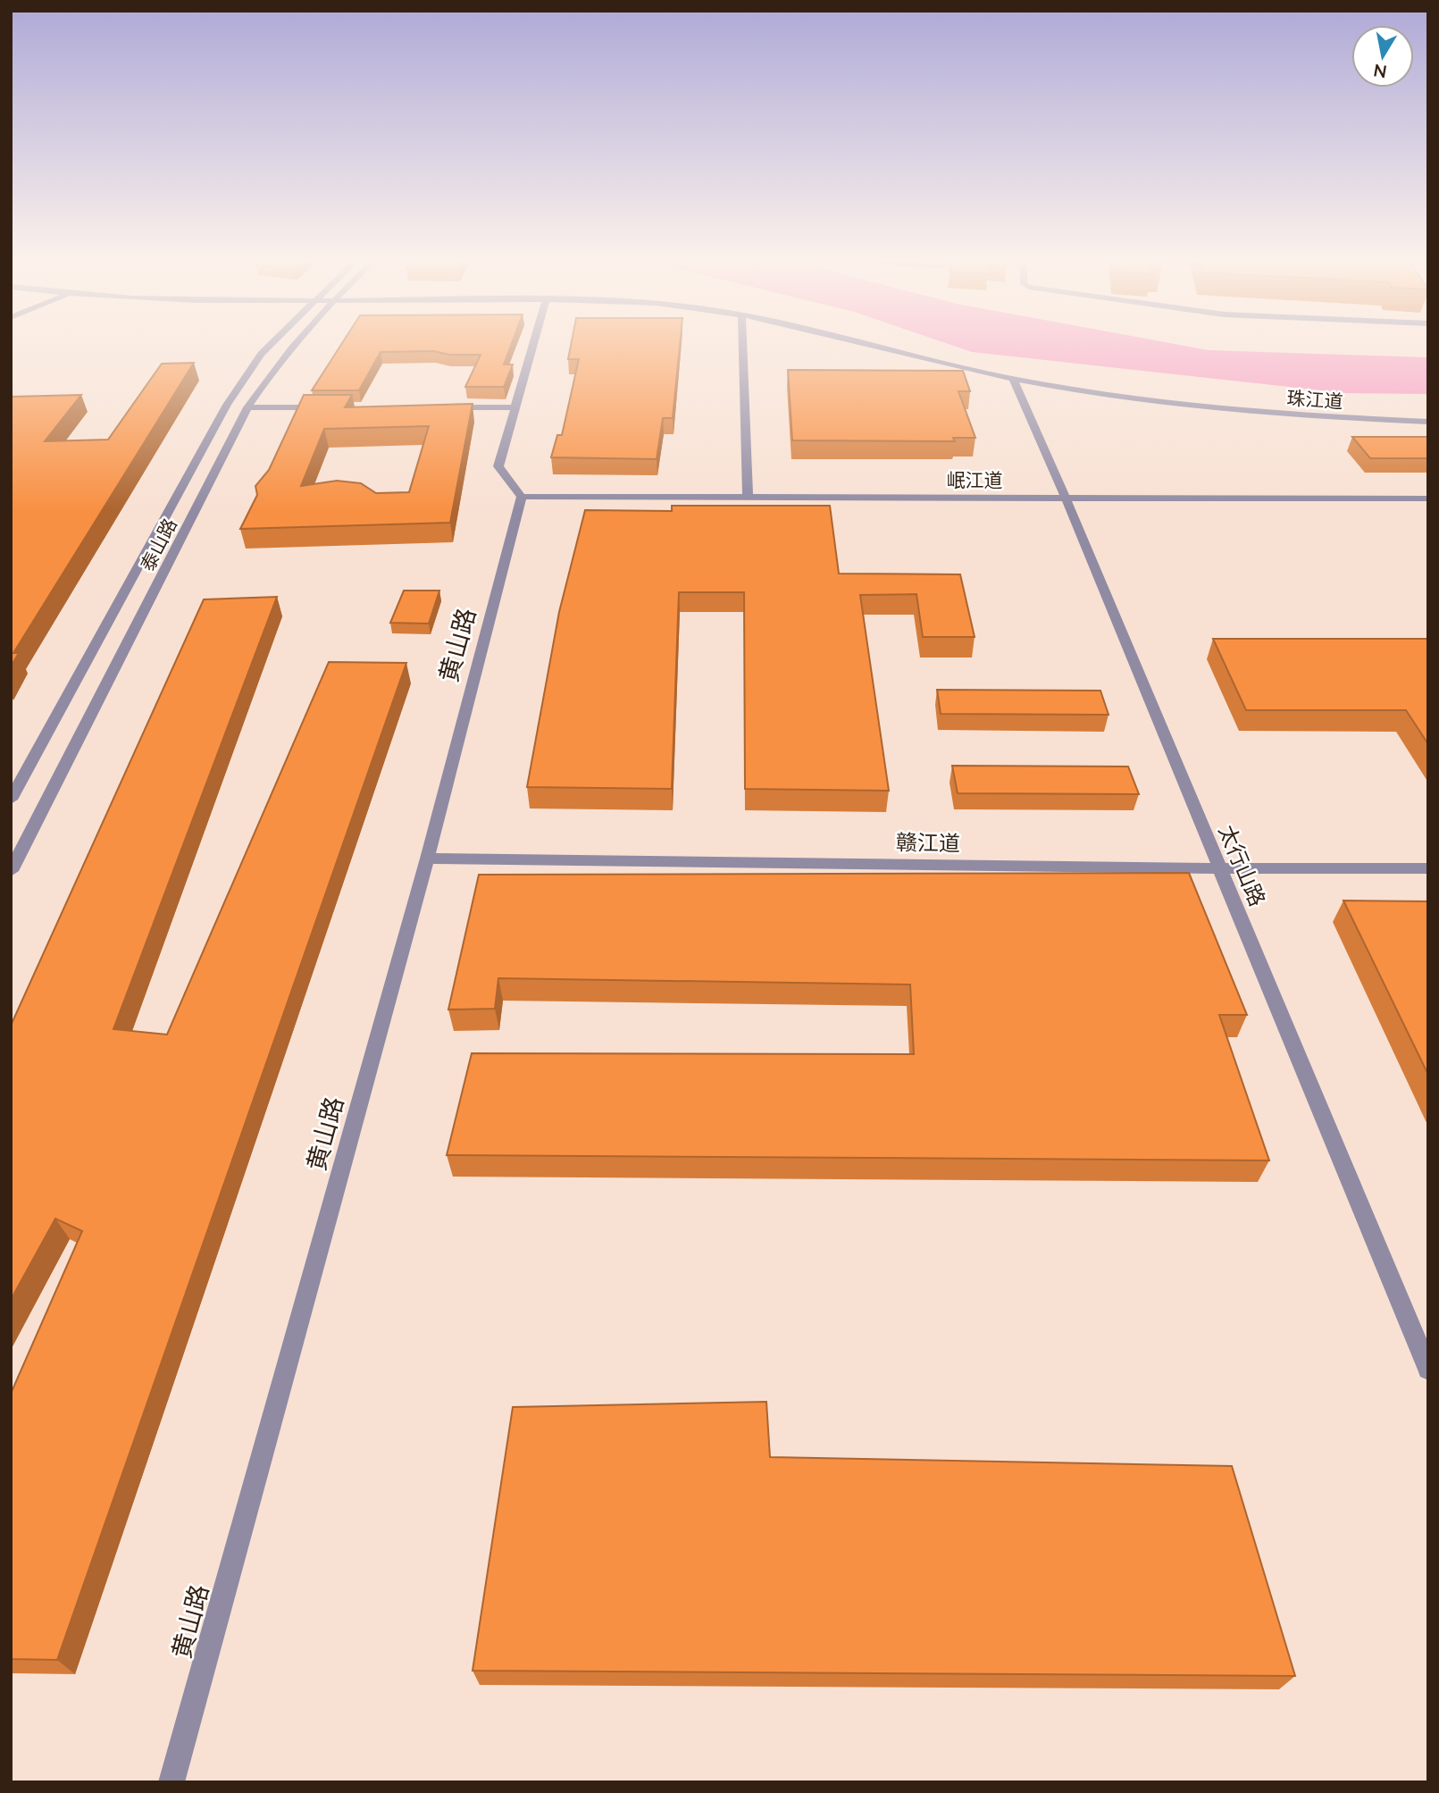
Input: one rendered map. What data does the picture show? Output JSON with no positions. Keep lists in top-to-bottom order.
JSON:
{
  "streets": {
    "street": [
      "珠江道",
      "岷江道",
      "泰山路",
      "黄山路",
      "赣江道",
      "太行山路"
    ]
  },
  "crossings": [
    ["珠江道", "太行山路"],
    ["岷江道", "黄山路"],
    ["岷江道", "太行山路"],
    ["黄山路", "赣江道"],
    ["赣江道", "太行山路"]
  ],
  "north": "bottom"
}
